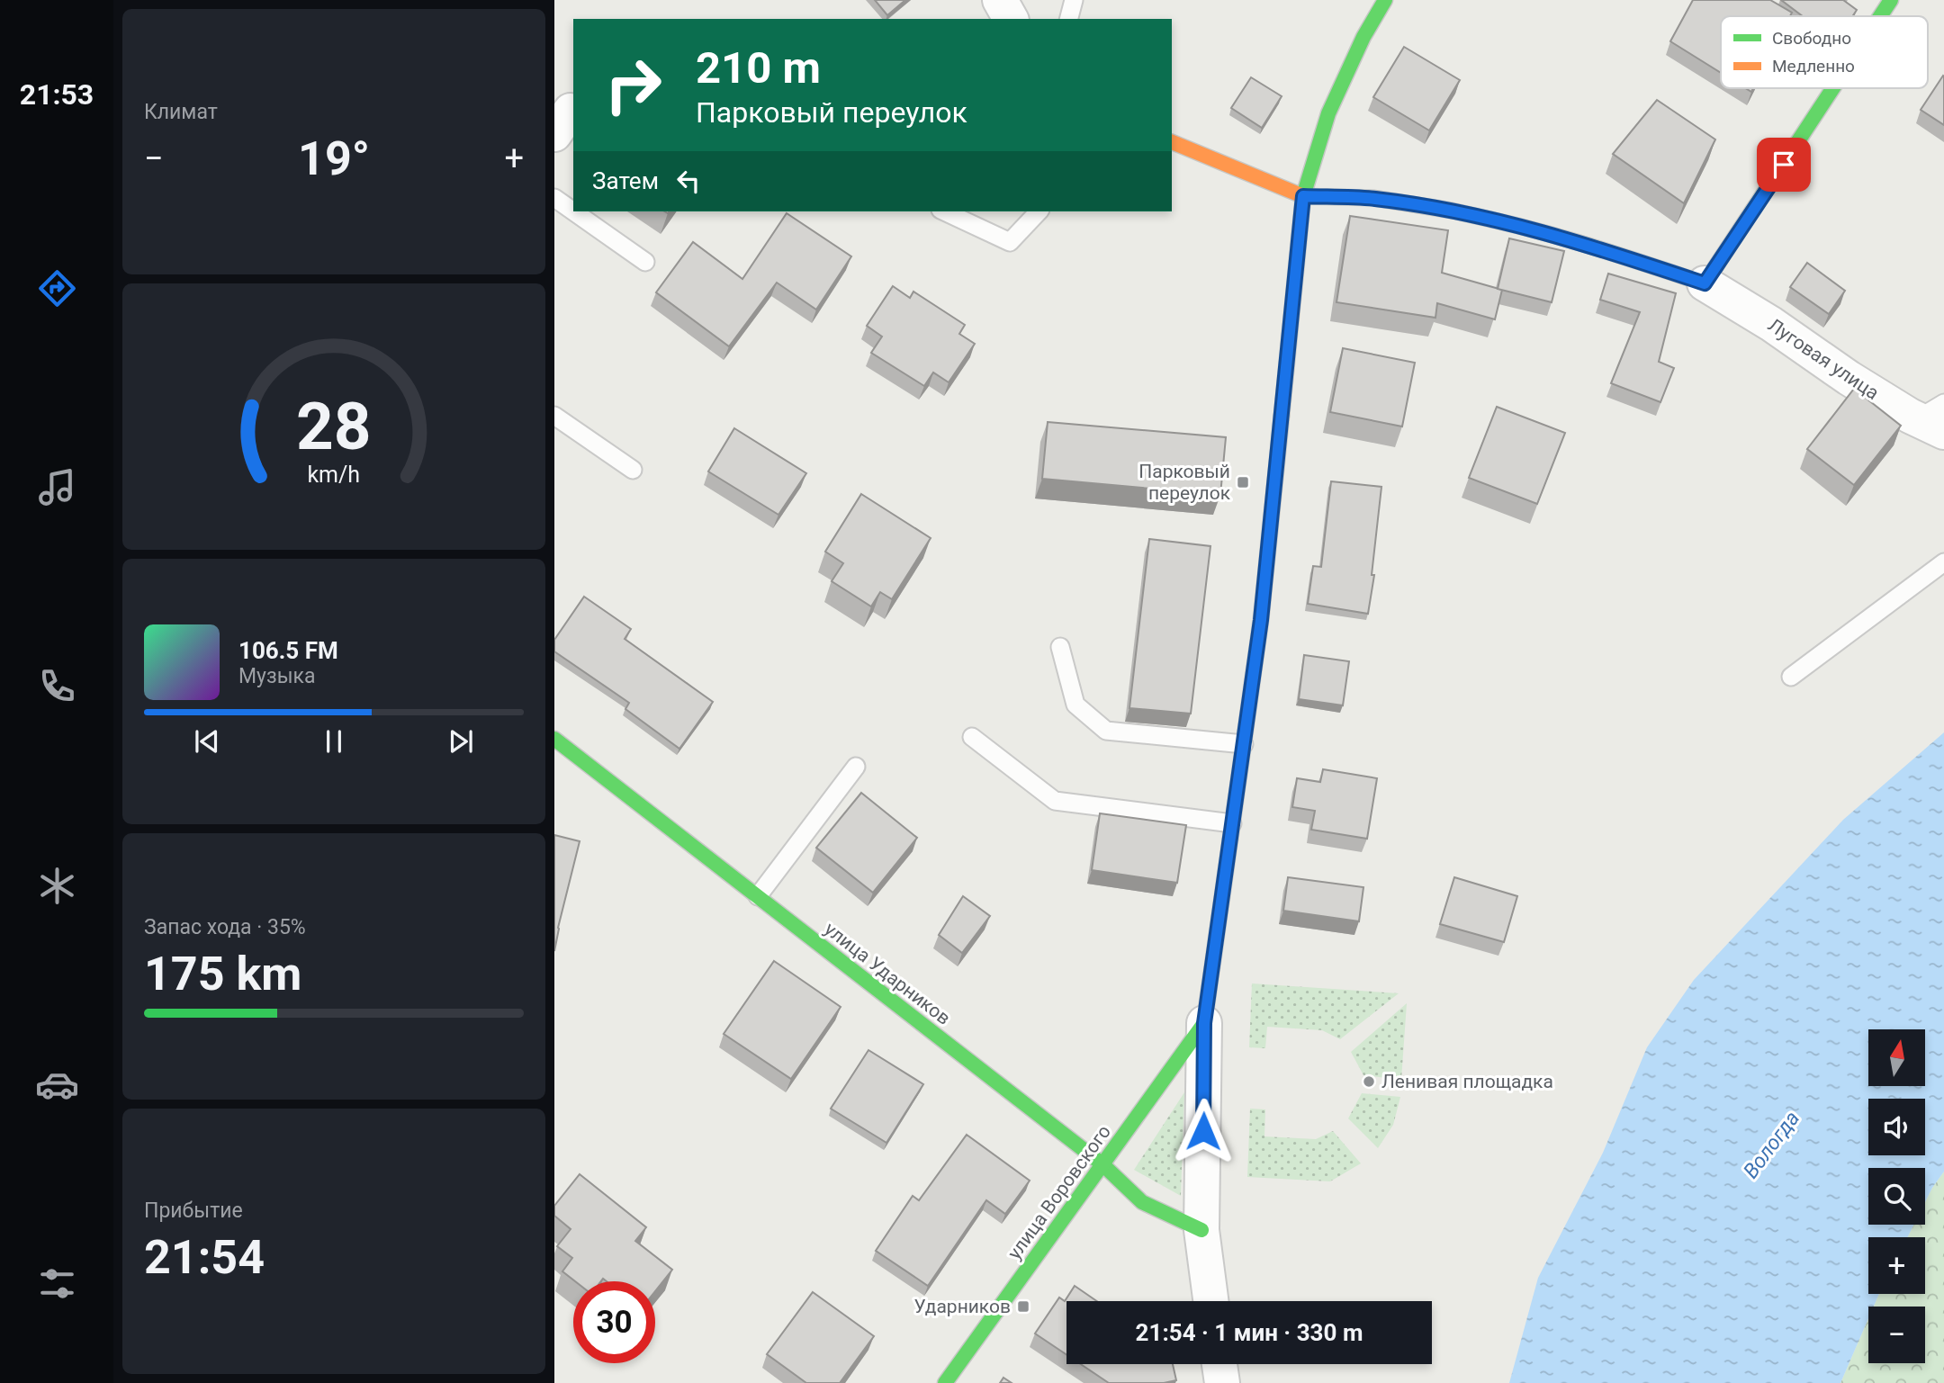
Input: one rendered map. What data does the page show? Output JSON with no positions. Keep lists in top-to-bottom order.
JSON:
{
  "streets": {
    "street": ["Луговая улица", "улица Ударников", "улица Воровского"]
  },
  "crossings": [
    ["улица Ударников", "улица Воровского"]
  ],
  "water": ["Вологда"],
  "places": {
    "transit": ["Парковый переулок", "Ударников"],
    "other": ["Ленивая площадка"]
  },
  "legend": ["Свободно", "Медленно"],
  "north": "top",
  "page": {
    "tabs": "21:53",
    "tile": [
      "Климат",
      ["Запас хода · 35%", "175 km"],
      ["Прибытие", "21:54"]
    ],
    "turn": ["210 m", "Парковый переулок"],
    "heat": ["−", "19°", "+"],
    "then": "Затем",
    "song": ["106.5 FM", "Музыка"],
    "map_buttons": ["+", "−"],
    "limit": "30",
    "trip": "21:54 · 1 мин · 330 m",
    "gauge": ["28", "km/h"]
  }
}
